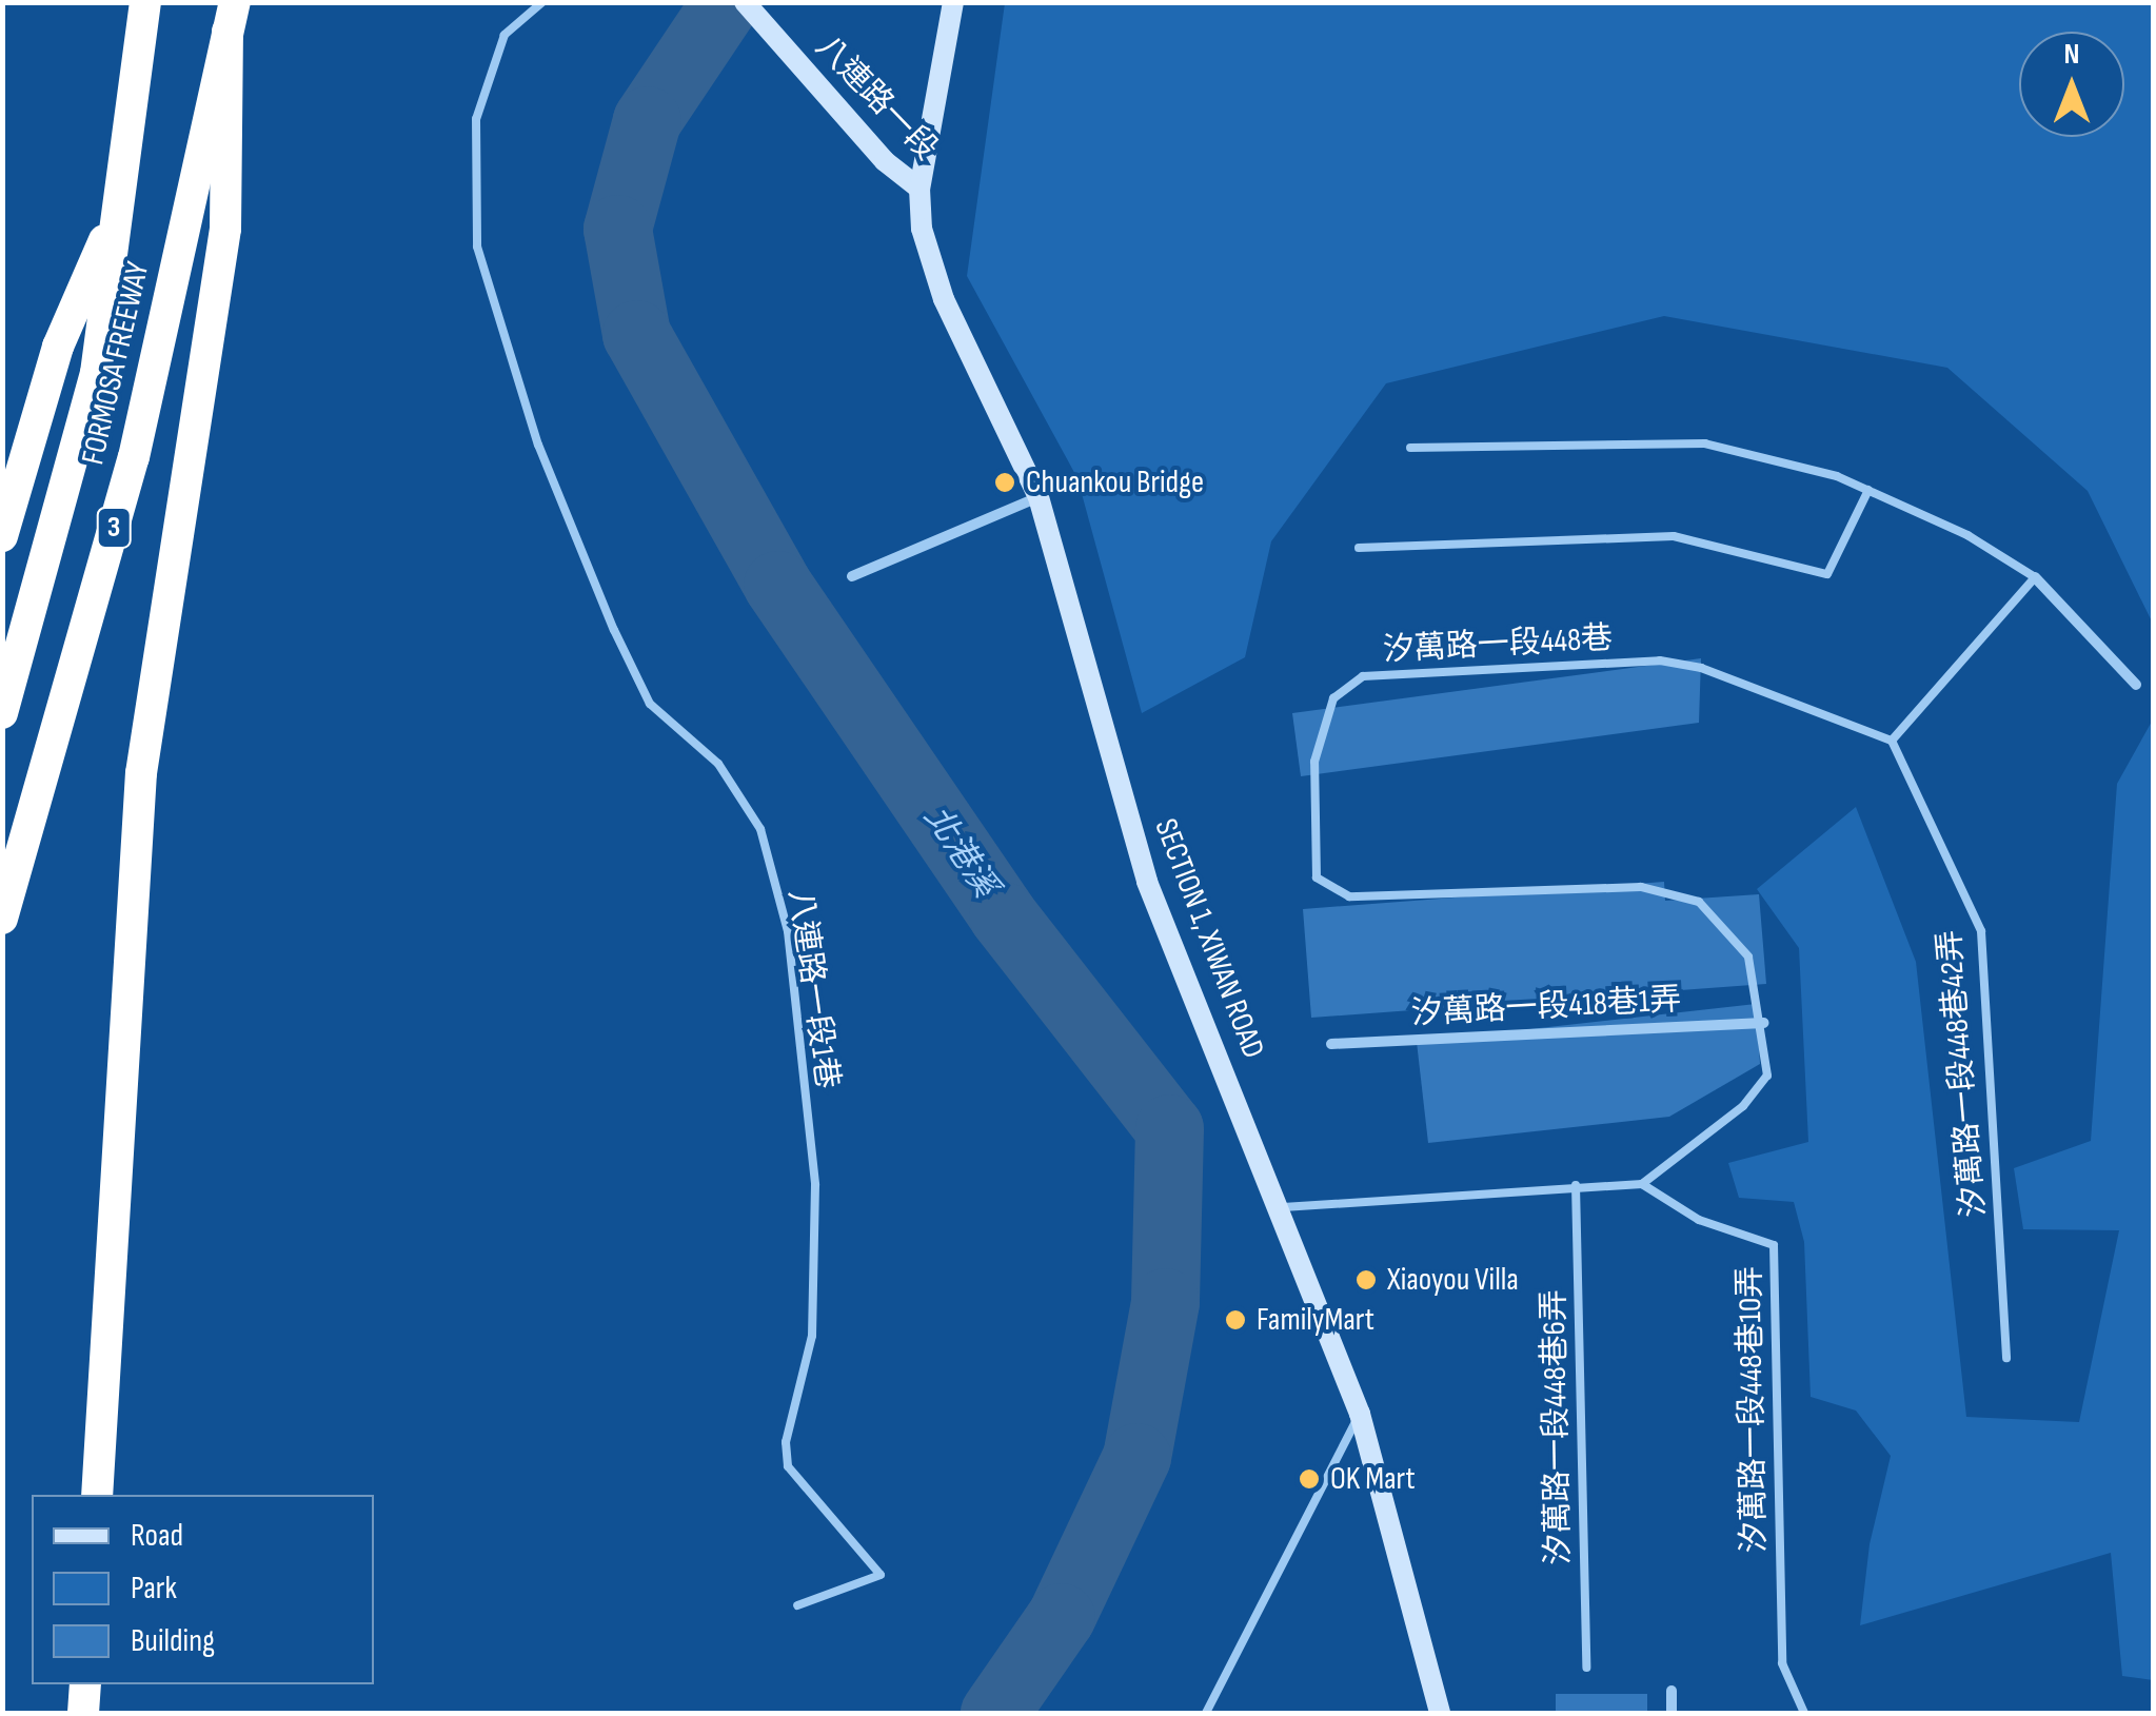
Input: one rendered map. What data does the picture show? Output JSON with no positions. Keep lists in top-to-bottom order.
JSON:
{
  "streets": {
    "highway": ["FORMOSA FREEWAY", "3"],
    "street": ["八連路一段", "SECTION 1, XIWAN ROAD", "汐萬路一段418巷1弄"],
    "lane": [
      "汐萬路一段448巷",
      "八連路一段1巷",
      "汐萬路一段448巷42弄",
      "汐萬路一段448巷10弄",
      "汐萬路一段448巷6弄"
    ]
  },
  "crossings": [
    ["八連路一段", "SECTION 1, XIWAN ROAD"],
    ["汐萬路一段448巷", "汐萬路一段418巷1弄"],
    ["汐萬路一段448巷", "汐萬路一段448巷42弄"],
    ["汐萬路一段448巷", "汐萬路一段448巷10弄"]
  ],
  "water": ["北港溪"],
  "places": [
    "Chuankou Bridge",
    "Xiaoyou Villa",
    "FamilyMart",
    "OK Mart"
  ],
  "legend": ["Road", "Park", "Building"],
  "north": "top"
}
